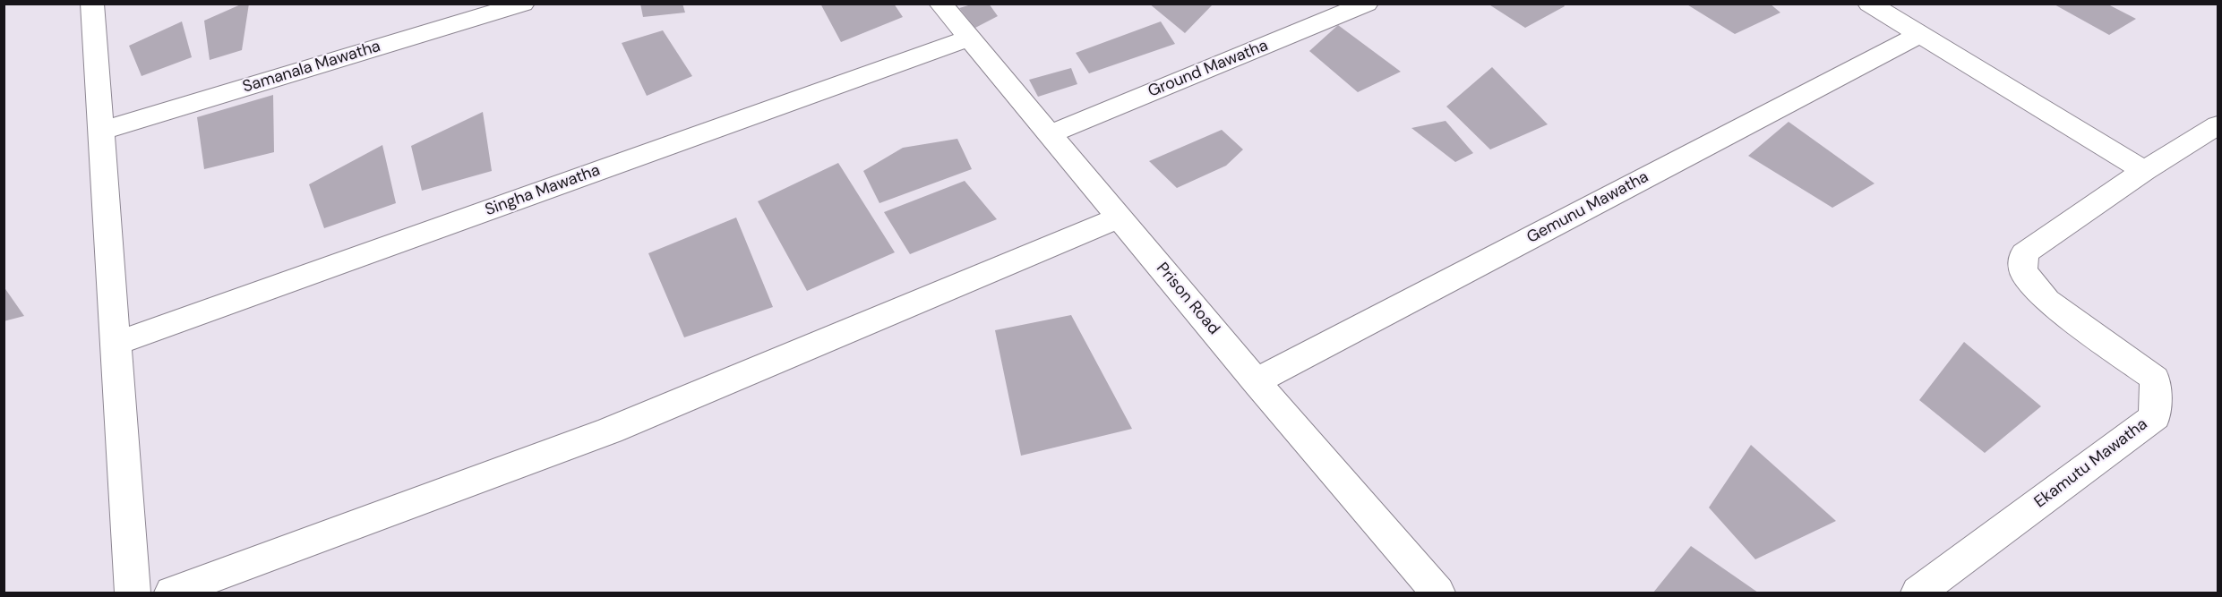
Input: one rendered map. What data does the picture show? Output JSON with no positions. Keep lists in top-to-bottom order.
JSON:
{
  "streets": {
    "street": [
      "Samanala Mawatha",
      "Ground Mawatha",
      "Singha Mawatha",
      "Gemunu Mawatha",
      "Prison Road",
      "Ekamutu Mawatha"
    ]
  },
  "crossings": [
    ["Ground Mawatha", "Prison Road"],
    ["Singha Mawatha", "Prison Road"],
    ["Gemunu Mawatha", "Prison Road"]
  ]
}
